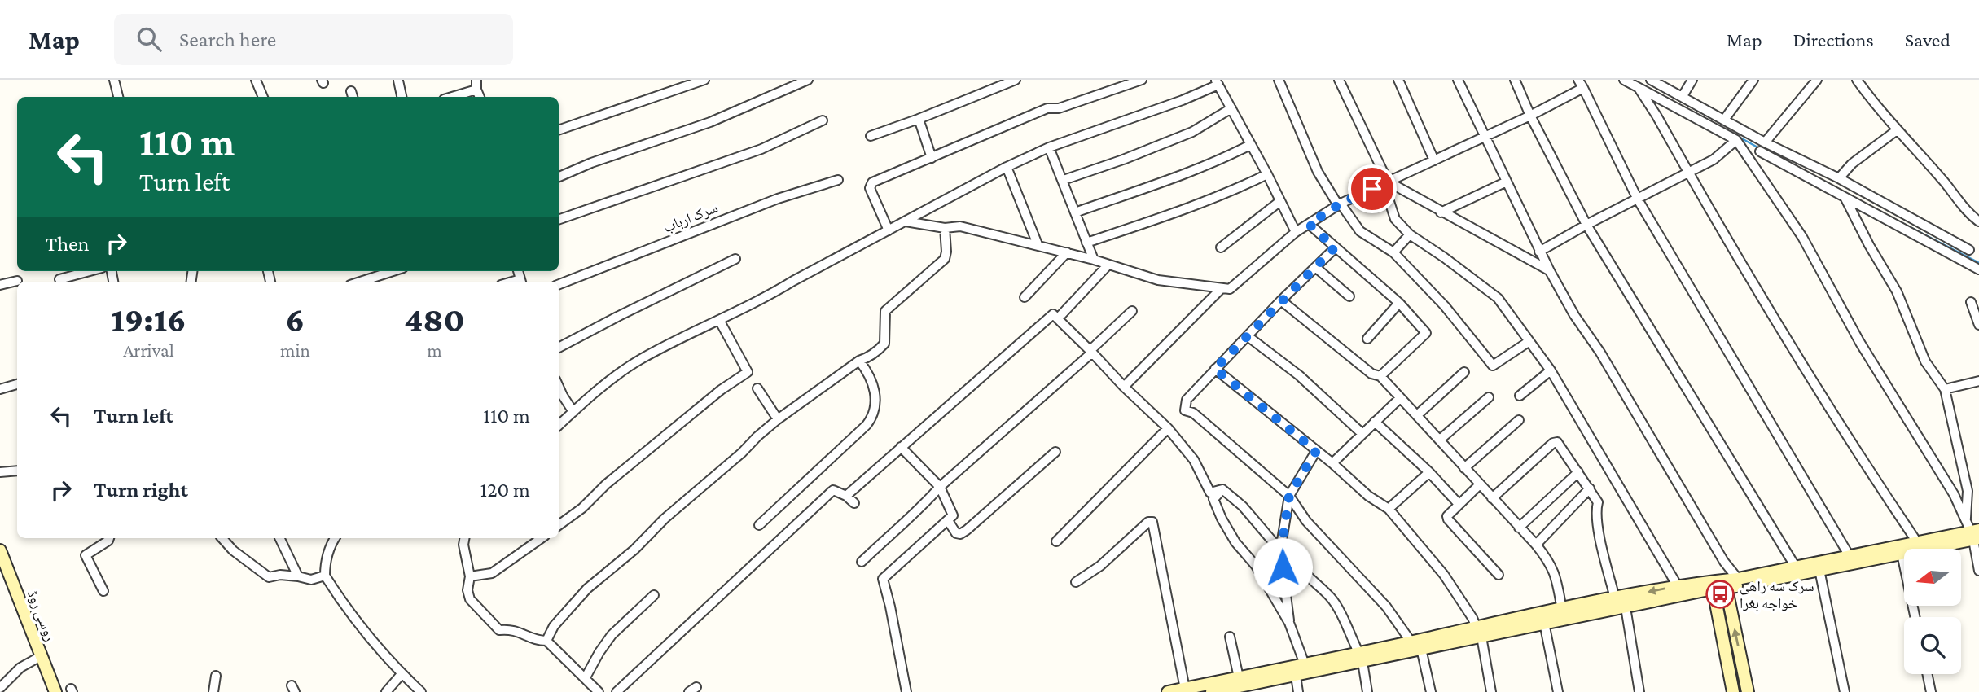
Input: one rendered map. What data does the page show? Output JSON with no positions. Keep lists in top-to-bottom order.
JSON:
{
  "streets": {
    "main road": ["روسی روڈ"],
    "street": ["سرک ارباب"]
  },
  "places": {
    "bus stop": ["سرک سه راهی خواجه بغرا"]
  },
  "north": "left",
  "page": {
    "header": "Map",
    "search": "Search here",
    "nav": ["Map", "Directions", "Saved"],
    "turn": ["110 m", "Turn left"],
    "then": "Then",
    "eta": [
      "19:16",
      "Arrival",
      "6",
      "min",
      "480",
      "m"
    ],
    "list": [
      {
        "name": "Turn left",
        "value": "110 m"
      },
      {
        "name": "Turn right",
        "value": "120 m"
      }
    ]
  }
}
